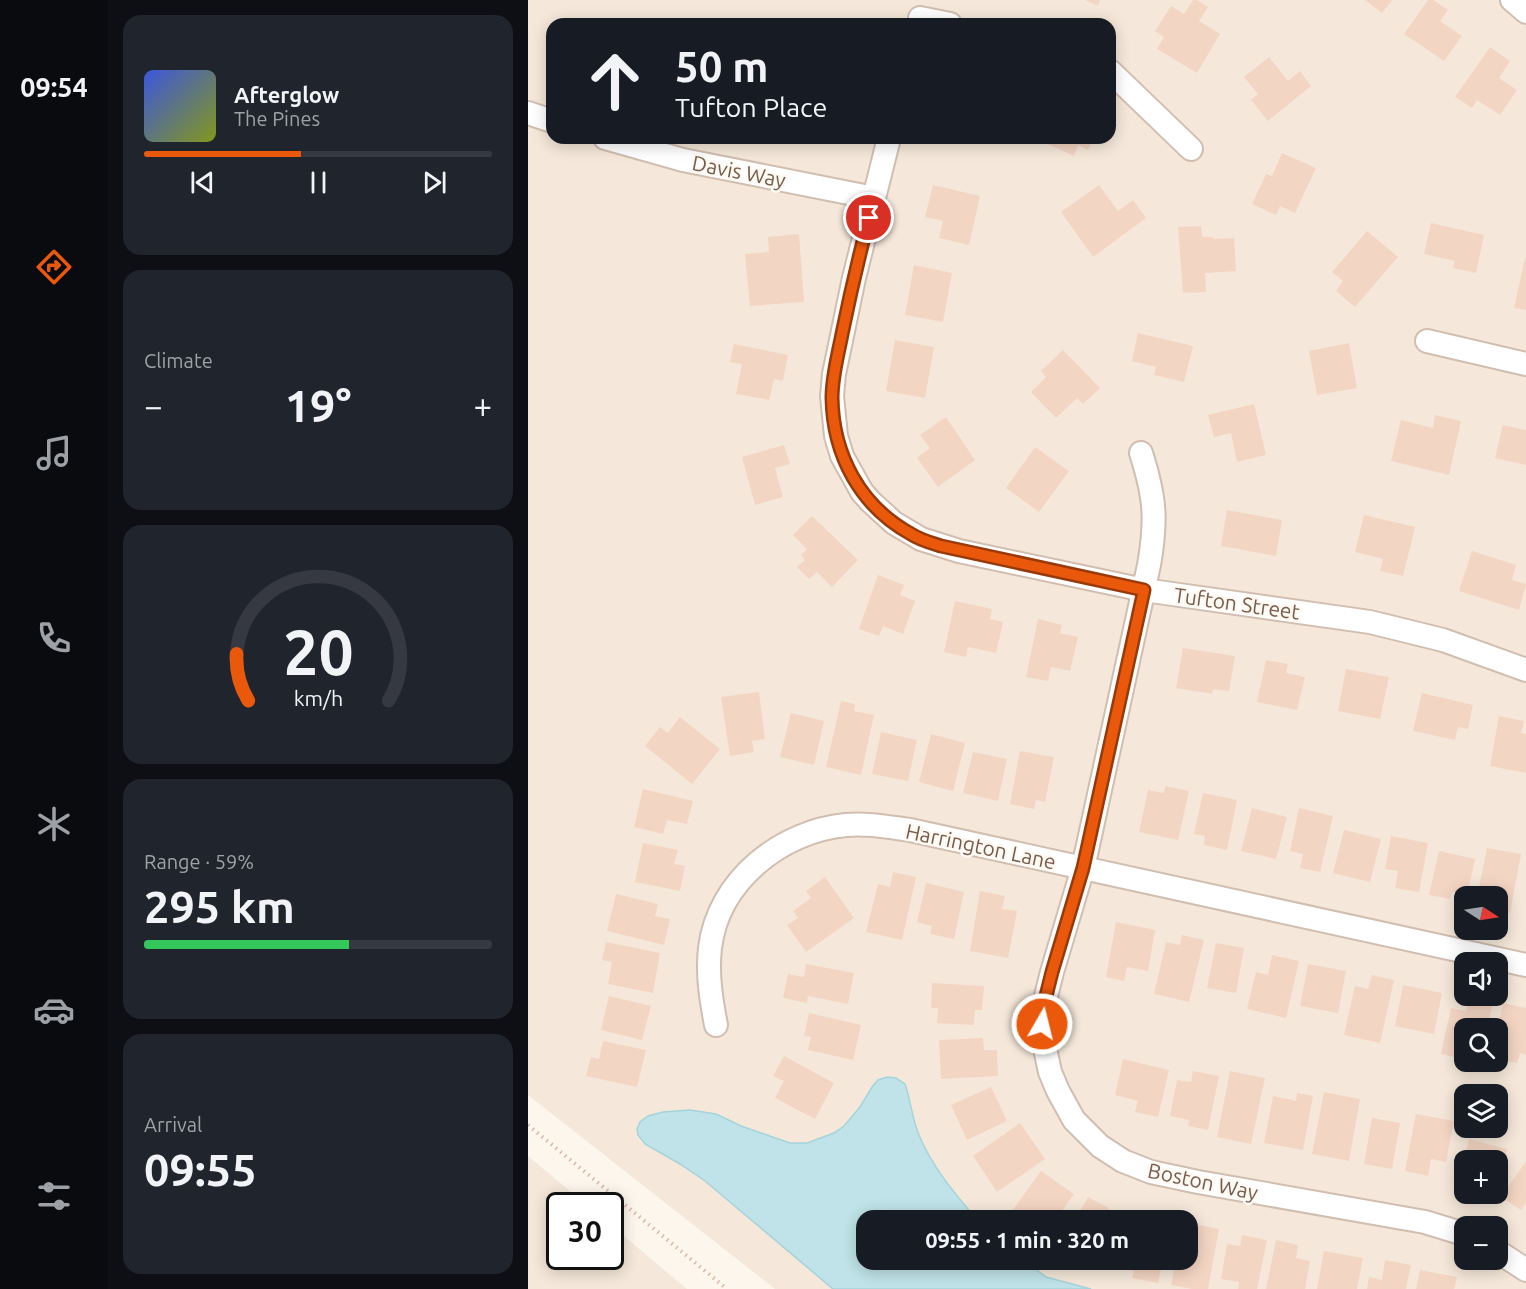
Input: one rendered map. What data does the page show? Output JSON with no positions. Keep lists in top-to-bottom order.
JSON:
{
  "streets": {
    "street": [
      "Davis Way",
      "Tufton Street",
      "Harrington Lane",
      "Boston Way"
    ]
  },
  "crossings": [
    ["Davis Way", "Tufton Street"],
    ["Tufton Street", "Boston Way"],
    ["Harrington Lane", "Boston Way"]
  ],
  "north": "right",
  "page": {
    "tabs": "09:54",
    "turn": ["50 m", "Tufton Place"],
    "song": ["Afterglow", "The Pines"],
    "tile": [
      "Climate",
      ["Range · 59%", "295 km"],
      ["Arrival", "09:55"]
    ],
    "heat": ["−", "19°", "+"],
    "map_buttons": ["+", "−"],
    "limit": "30",
    "trip": "09:55 · 1 min · 320 m",
    "gauge": ["20", "km/h"]
  }
}
